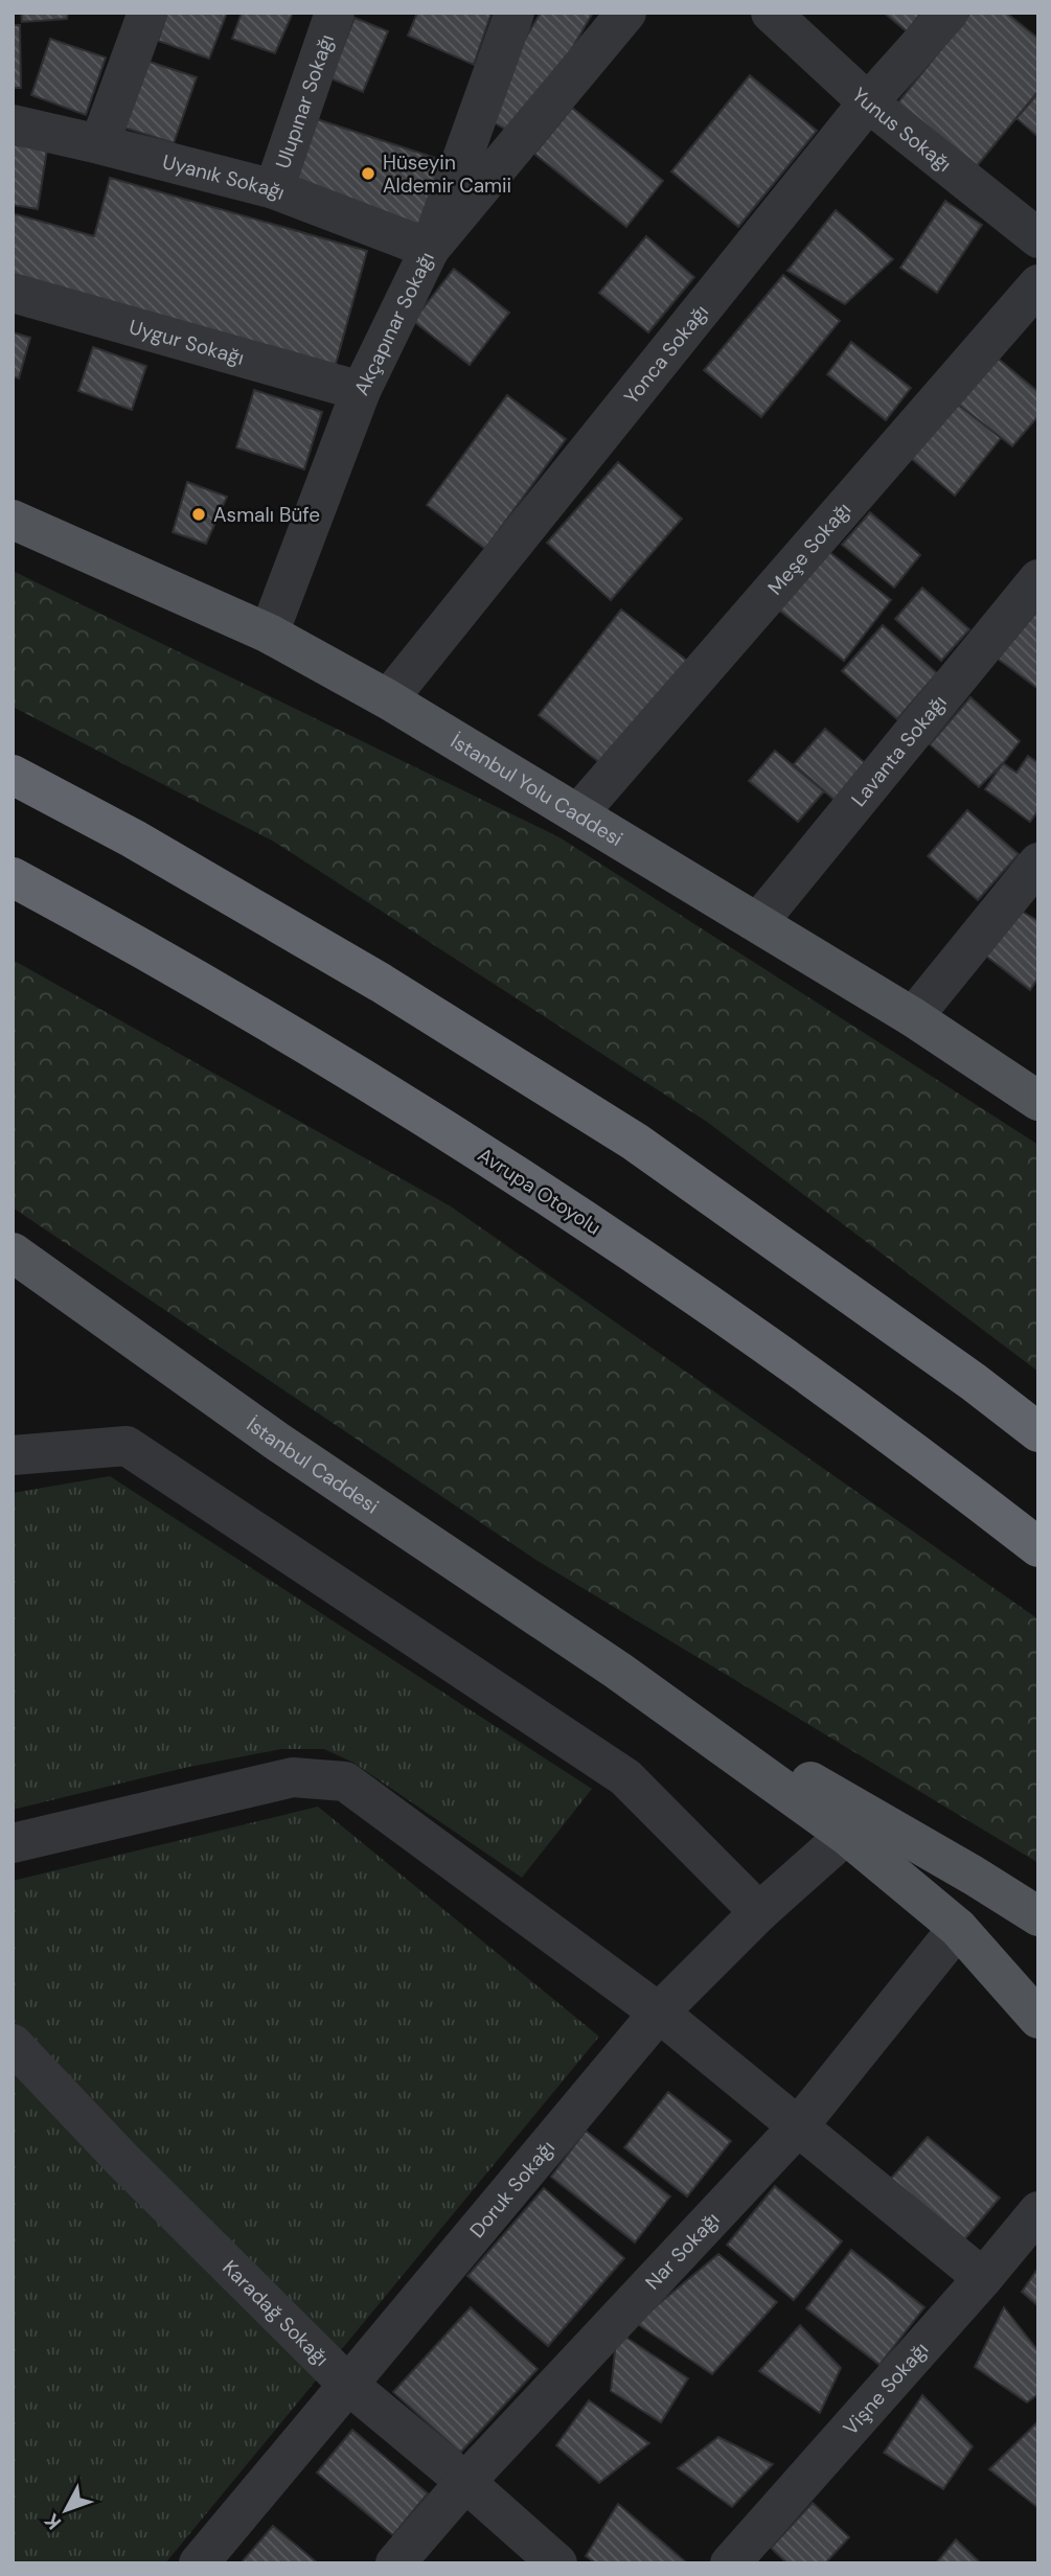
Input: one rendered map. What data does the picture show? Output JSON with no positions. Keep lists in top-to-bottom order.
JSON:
{
  "streets": {
    "highway": ["Avrupa Otoyolu"],
    "main road": ["İstanbul Yolu Caddesi", "İstanbul Caddesi"],
    "street": [
      "Ulupınar Sokağı",
      "Yunus Sokağı",
      "Uyanık Sokağı",
      "Akçapınar Sokağı",
      "Uygur Sokağı",
      "Yonca Sokağı",
      "Meşe Sokağı",
      "Lavanta Sokağı",
      "Doruk Sokağı",
      "Nar Sokağı",
      "Karadağ Sokağı",
      "Vişne Sokağı"
    ]
  },
  "crossings": [
    ["Ulupınar Sokağı", "Uyanık Sokağı"],
    ["Yunus Sokağı", "Yonca Sokağı"],
    ["Uyanık Sokağı", "Akçapınar Sokağı"],
    ["Akçapınar Sokağı", "Uygur Sokağı"],
    ["Akçapınar Sokağı", "İstanbul Yolu Caddesi"],
    ["Yonca Sokağı", "İstanbul Yolu Caddesi"],
    ["Meşe Sokağı", "İstanbul Yolu Caddesi"],
    ["Lavanta Sokağı", "İstanbul Yolu Caddesi"],
    ["Doruk Sokağı", "Karadağ Sokağı"],
    ["Nar Sokağı", "Karadağ Sokağı"]
  ],
  "places": ["Hüseyin Aldemir Camii", "Asmalı Büfe"],
  "north": "bottom left"
}
